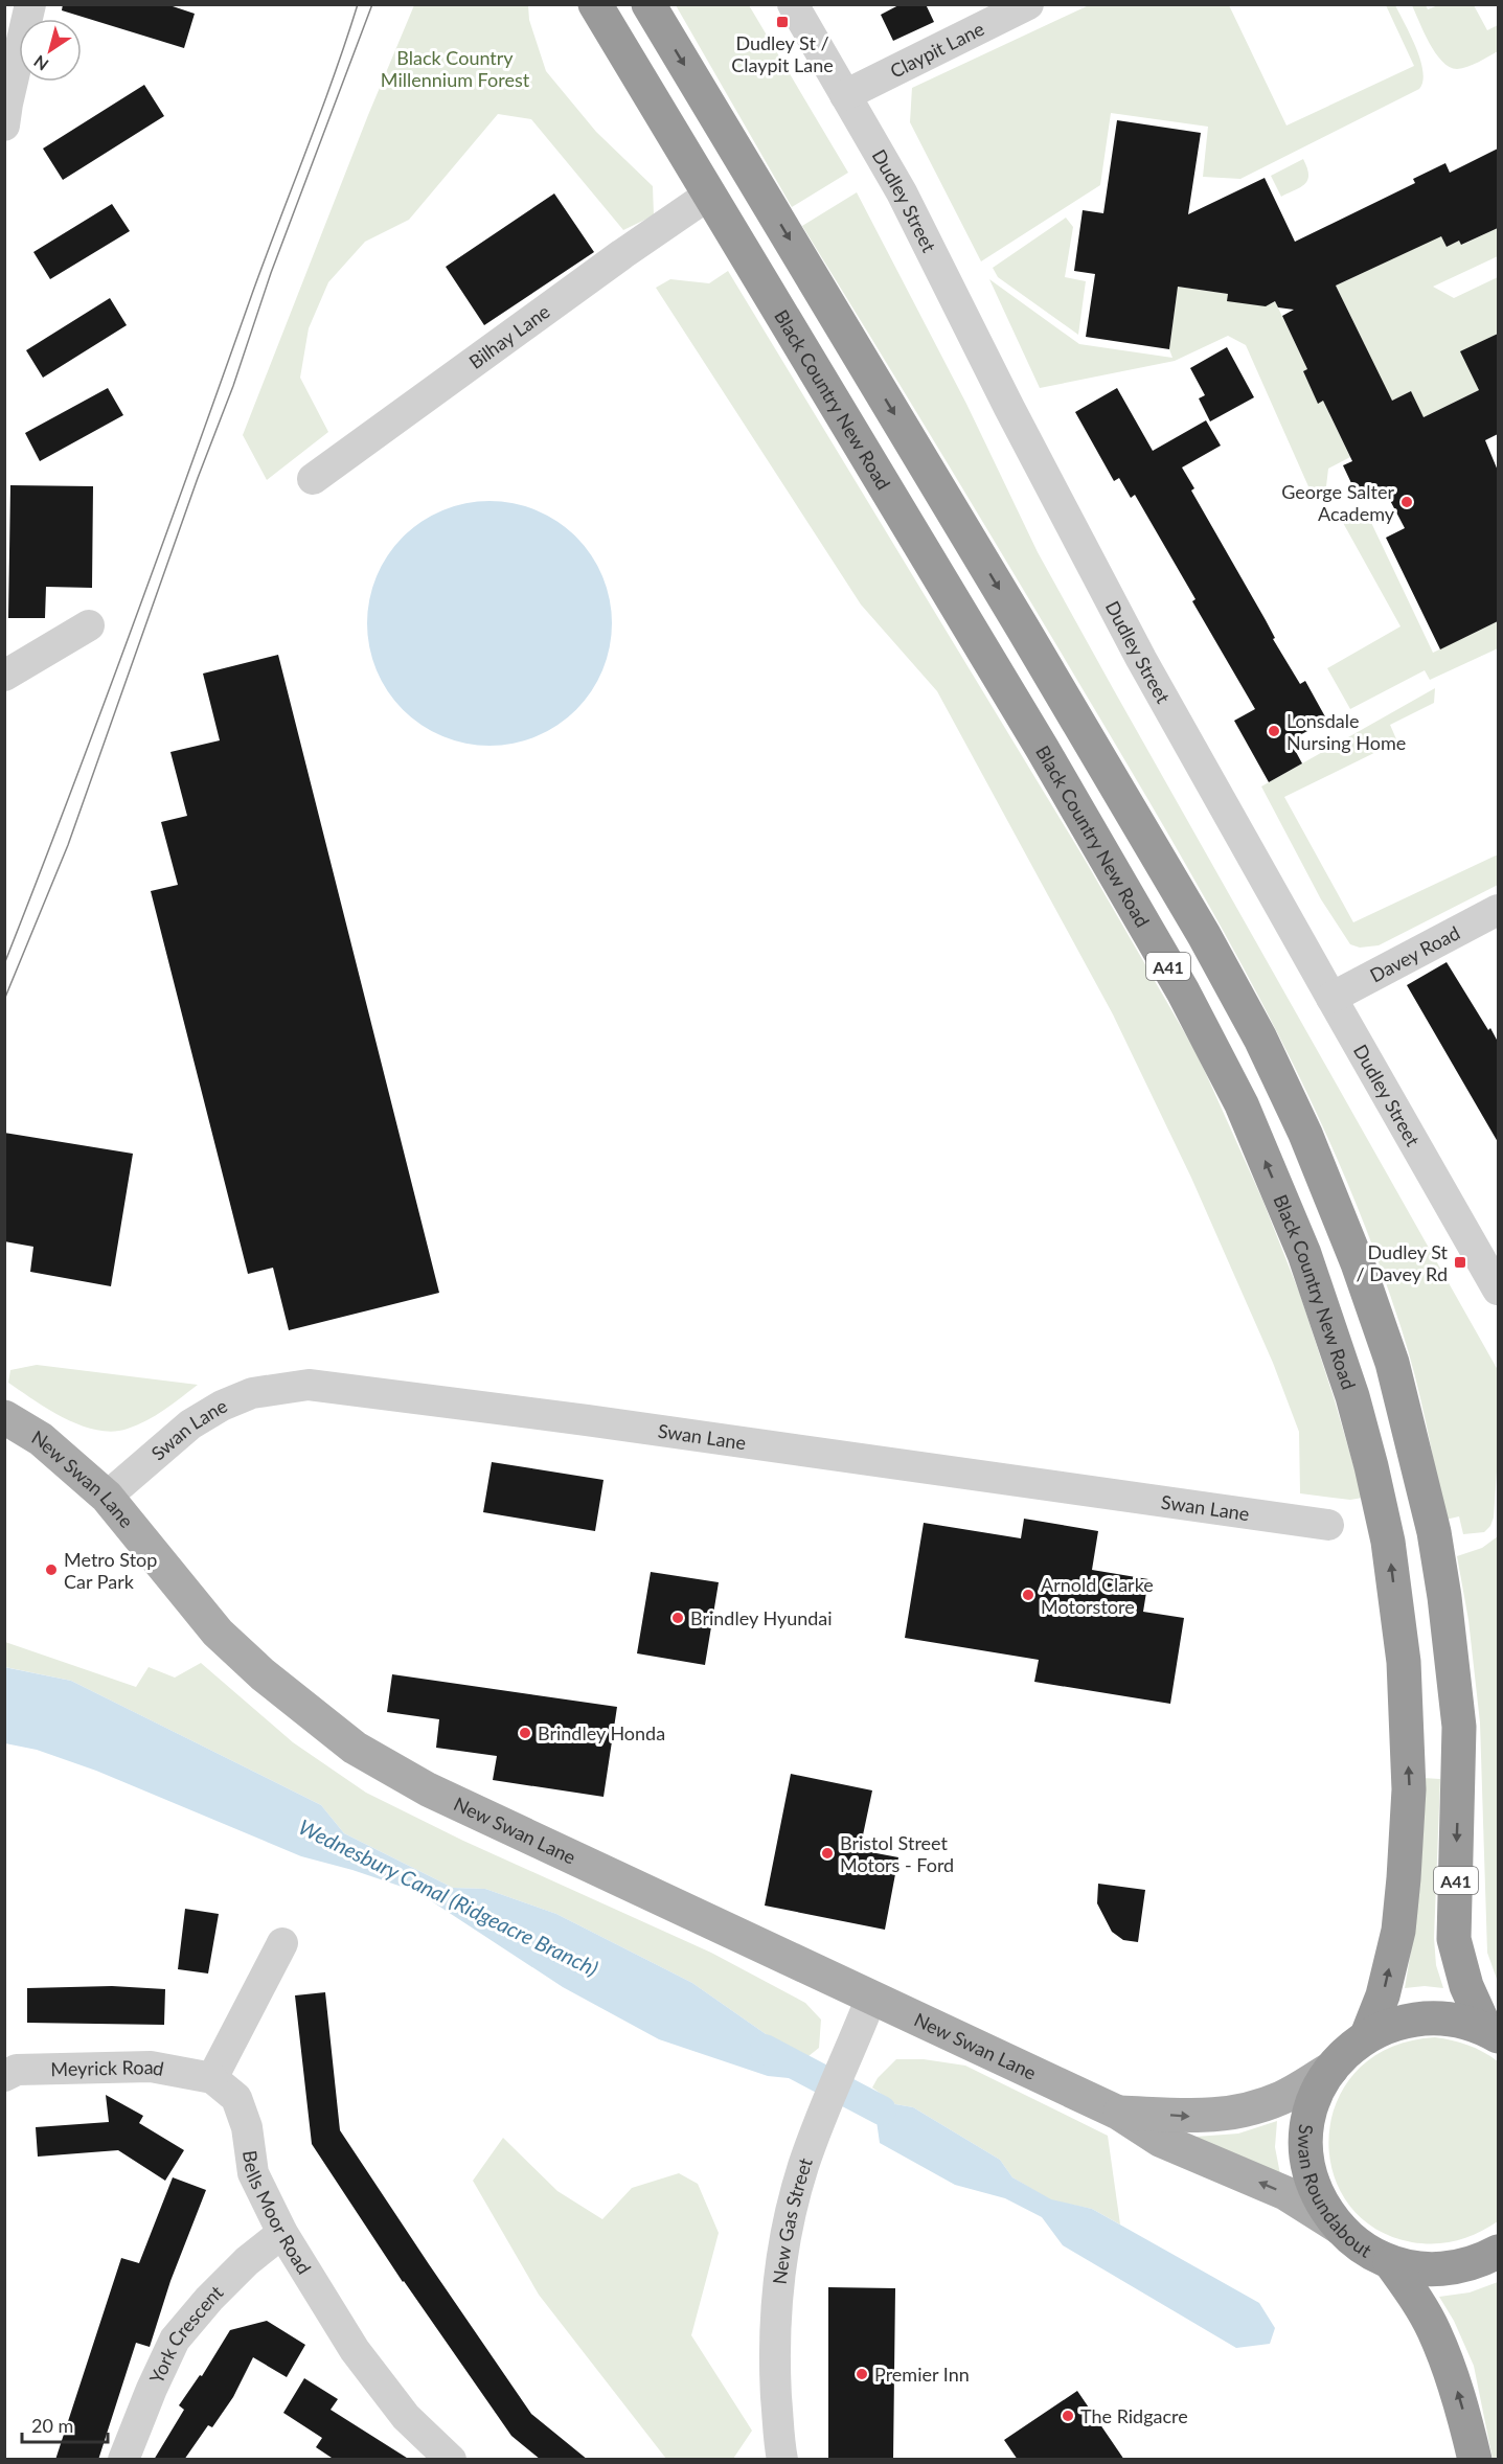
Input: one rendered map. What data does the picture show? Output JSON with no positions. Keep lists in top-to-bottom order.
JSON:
{
  "streets": {
    "highway": ["Black Country New Road", "A41", "Swan Roundabout"],
    "main road": ["New Swan Lane"],
    "street": [
      "Claypit Lane",
      "Dudley Street",
      "Bilhay Lane",
      "Davey Road",
      "Swan Lane",
      "Meyrick Road",
      "Bells Moor Road",
      "New Gas Street",
      "York Crescent"
    ]
  },
  "crossings": [
    ["Claypit Lane", "Dudley Street"],
    ["Dudley Street", "Davey Road"],
    ["Bilhay Lane", "Black Country New Road"],
    ["Black Country New Road", "Swan Roundabout"],
    ["A41", "Swan Roundabout"],
    ["Swan Lane", "New Swan Lane"],
    ["New Swan Lane", "Swan Roundabout"],
    ["New Swan Lane", "New Gas Street"],
    ["Meyrick Road", "Bells Moor Road"],
    ["Bells Moor Road", "York Crescent"]
  ],
  "water": ["Wednesbury Canal (Ridgeacre Branch)"],
  "parks": ["Black Country Millennium Forest"],
  "places": {
    "transit": ["Dudley St / Claypit Lane", "Dudley St / Davey Rd"],
    "other": [
      "George Salter Academy",
      "Lonsdale Nursing Home",
      "Metro Stop Car Park",
      "Arnold Clarke Motorstore",
      "Brindley Hyundai",
      "Brindley Honda",
      "Bristol Street Motors - Ford",
      "Premier Inn",
      "The Ridgacre"
    ]
  },
  "scale_bar": "20 m",
  "north": "bottom left"
}
